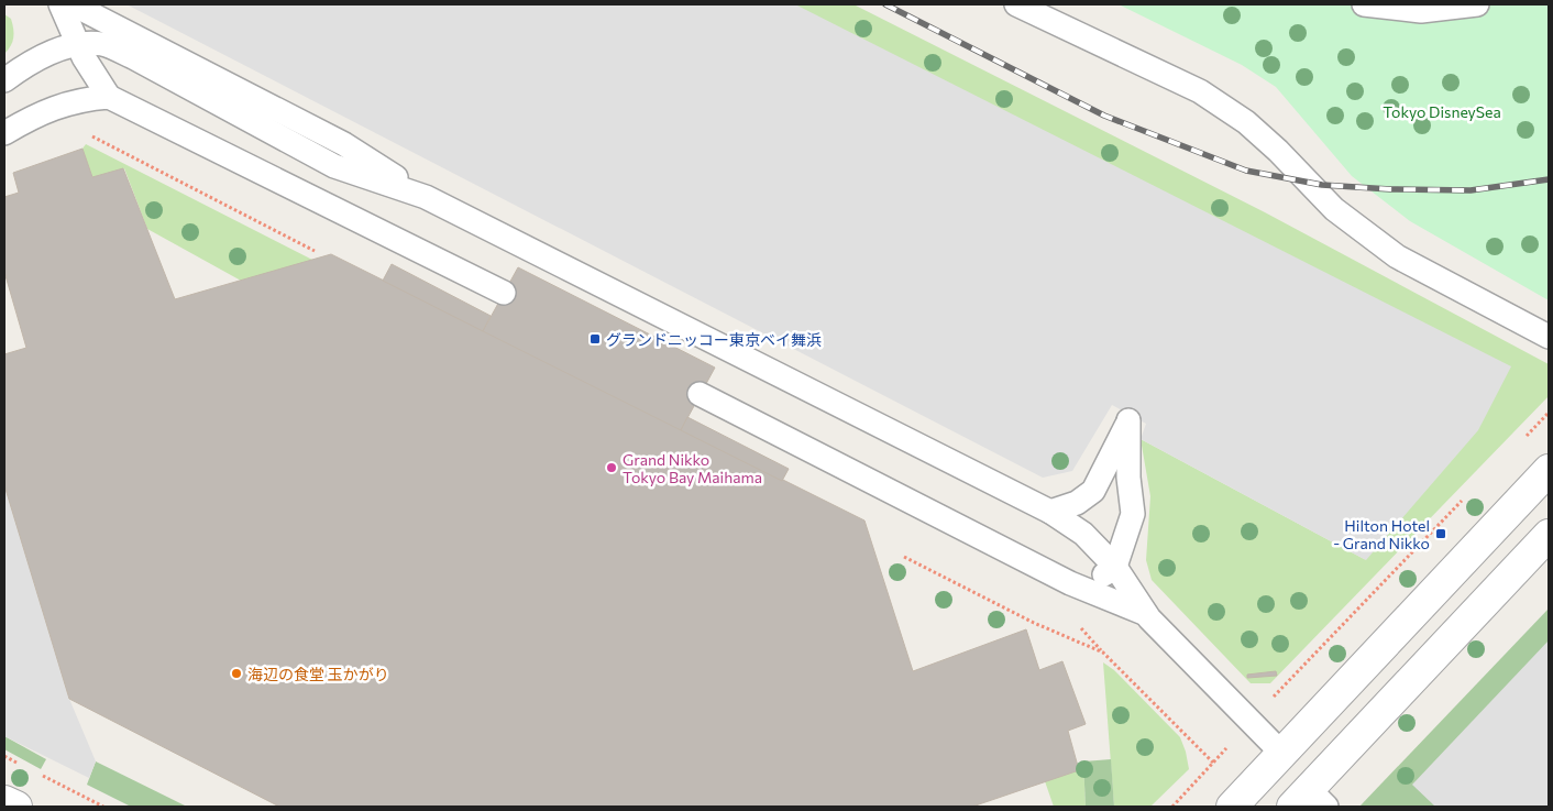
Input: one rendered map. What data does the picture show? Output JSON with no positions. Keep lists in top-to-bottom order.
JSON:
{
  "parks": ["Tokyo DisneySea"],
  "places": {
    "transit": ["グランドニッコー東京ベイ舞浜", "Hilton Hotel - Grand Nikko"],
    "other": ["Grand Nikko Tokyo Bay Maihama", "海辺の食堂 玉かがり"]
  }
}
